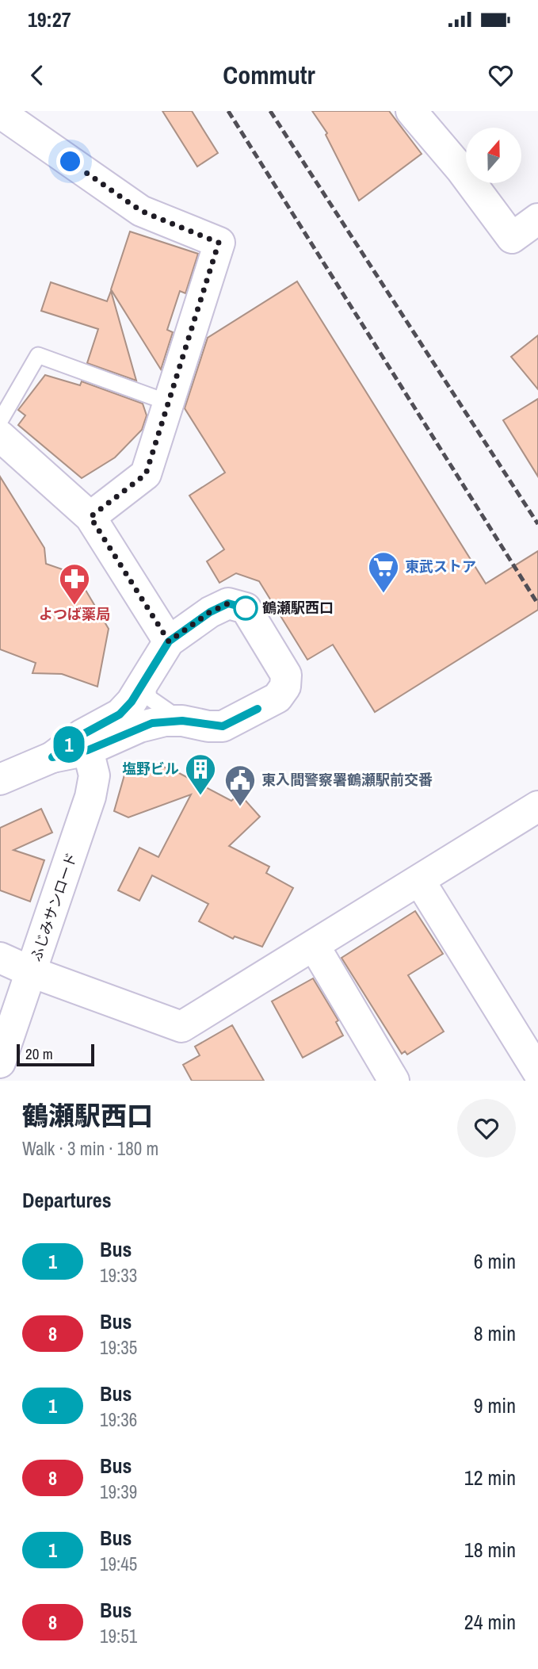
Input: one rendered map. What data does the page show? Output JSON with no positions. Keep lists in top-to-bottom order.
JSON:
{
  "streets": {
    "street": ["ふじみサンロード"]
  },
  "places": {
    "supermarket": ["東武ストア"],
    "pharmacy": ["よつば薬局"],
    "other": ["鶴瀬駅西口"],
    "building": ["塩野ビル"],
    "public building": ["東入間警察署鶴瀬駅前交番"]
  },
  "lines": ["bus line 1"],
  "scale_bar": "20 m",
  "north": "top",
  "page": {
    "status": "19:27",
    "header": "Commutr",
    "on_map": "1",
    "scale": "20 m",
    "heading": [
      ["鶴瀬駅西口", "Walk · 3 min · 180 m"],
      "Departures"
    ],
    "list": [
      {
        "mark": "1",
        "name": "Bus",
        "note": "19:33",
        "value": "6 min"
      },
      {
        "mark": "8",
        "name": "Bus",
        "note": "19:35",
        "value": "8 min"
      },
      {
        "mark": "1",
        "name": "Bus",
        "note": "19:36",
        "value": "9 min"
      },
      {
        "mark": "8",
        "name": "Bus",
        "note": "19:39",
        "value": "12 min"
      },
      {
        "mark": "1",
        "name": "Bus",
        "note": "19:45",
        "value": "18 min"
      },
      {
        "mark": "8",
        "name": "Bus",
        "note": "19:51",
        "value": "24 min"
      }
    ]
  }
}
